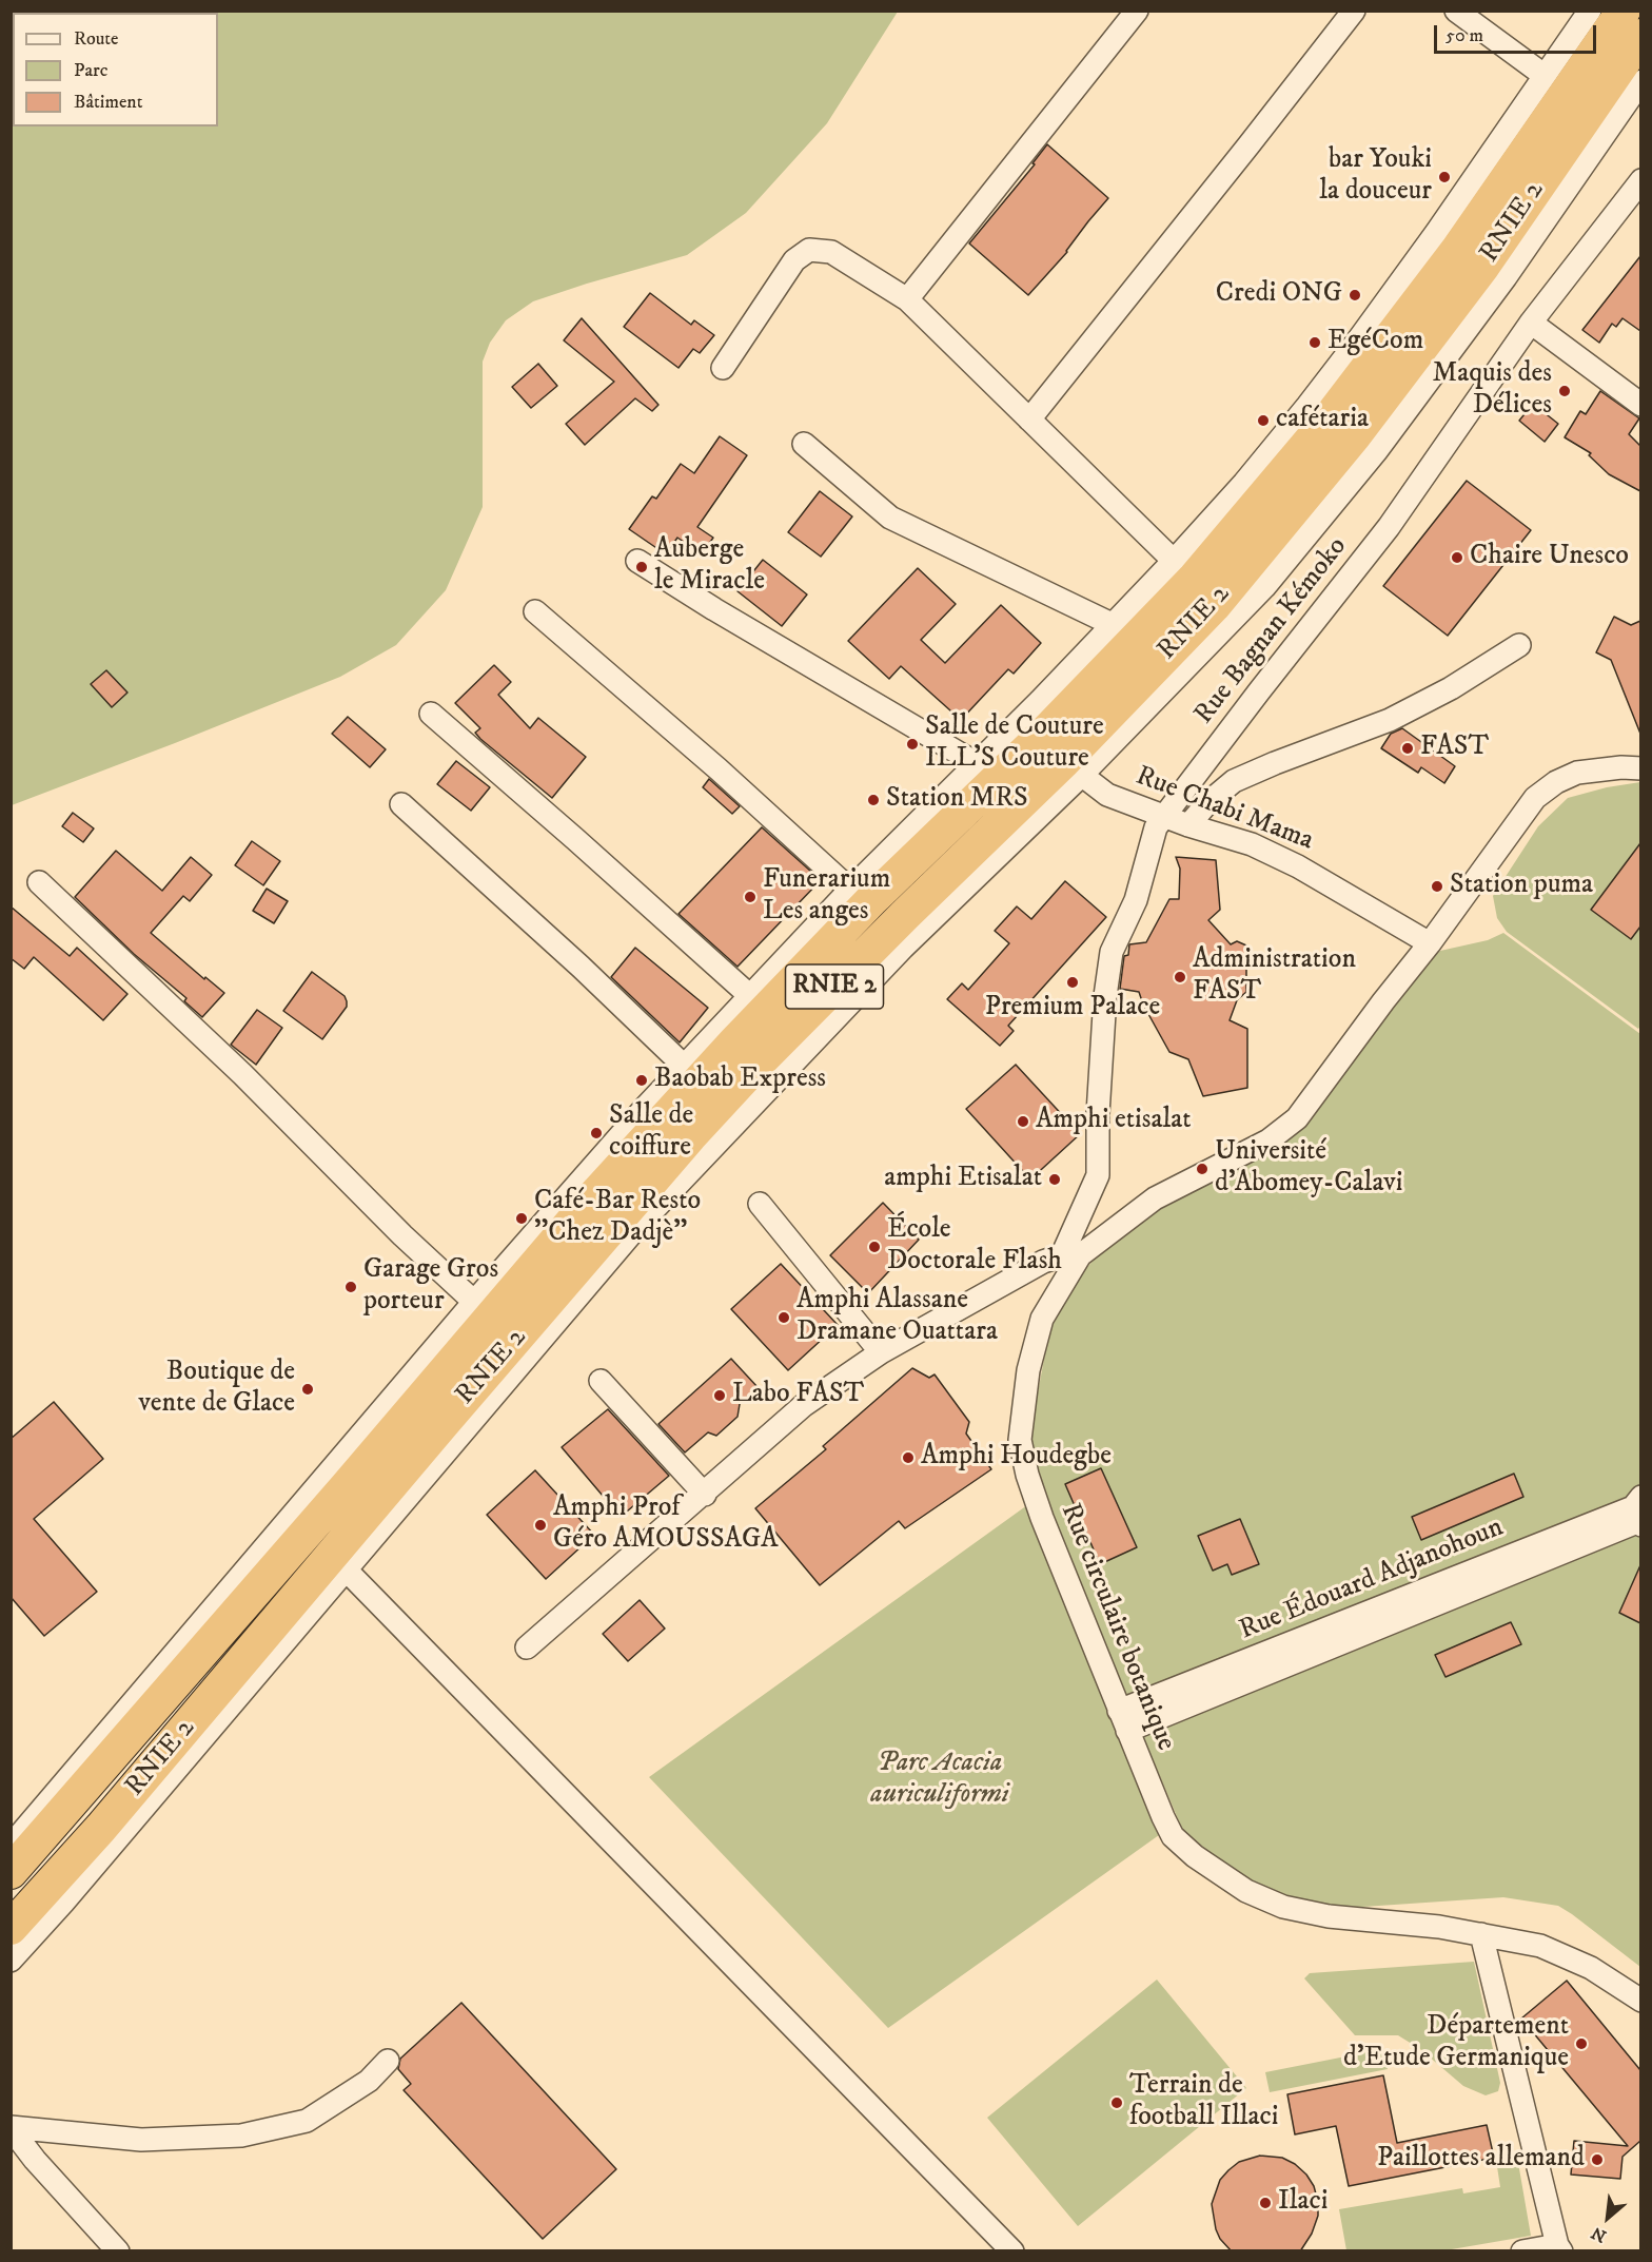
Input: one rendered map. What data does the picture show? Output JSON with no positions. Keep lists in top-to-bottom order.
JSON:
{
  "streets": {
    "highway": ["RNIE 2"],
    "street": [
      "Rue Bagnan Kémoko",
      "Rue Chabi Mama",
      "Rue Édouard Adjanohoun",
      "Rue circulaire botanique"
    ]
  },
  "crossings": [
    ["RNIE 2", "Rue Chabi Mama"],
    ["Rue Bagnan Kémoko", "Rue Chabi Mama"],
    ["Rue Bagnan Kémoko", "Rue circulaire botanique"],
    ["Rue Chabi Mama", "Rue circulaire botanique"],
    ["Rue Édouard Adjanohoun", "Rue circulaire botanique"]
  ],
  "parks": ["Parc Acacia auriculiformi"],
  "places": [
    "bar Youki la douceur",
    "Credi ONG",
    "EgéCom",
    "Maquis des Délices",
    "cafétaria",
    "Chaire Unesco",
    "Auberge le Miracle",
    "Salle de Couture ILL'S Couture",
    "FAST",
    "Station MRS",
    "Station puma",
    "Funerarium Les anges",
    "Administration FAST",
    "Premium Palace",
    "Baobab Express",
    "Amphi etisalat",
    "Salle de coiffure",
    "Université d'Abomey-Calavi",
    "amphi Etisalat",
    "Café-Bar Resto ''Chez Dadjè''",
    "École Doctorale Flash",
    "Garage Gros porteur",
    "Amphi Alassane Dramane Ouattara",
    "Boutique de vente de Glace",
    "Labo FAST",
    "Amphi Houdegbe",
    "Amphi Prof Géro AMOUSSAGA",
    "Département d'Etude Germanique",
    "Terrain de football Illaci",
    "Paillottes allemand",
    "Ilaci"
  ],
  "legend": ["Route", "Parc", "Bâtiment"],
  "scale_bar": "50 m",
  "north": "bottom left"
}
